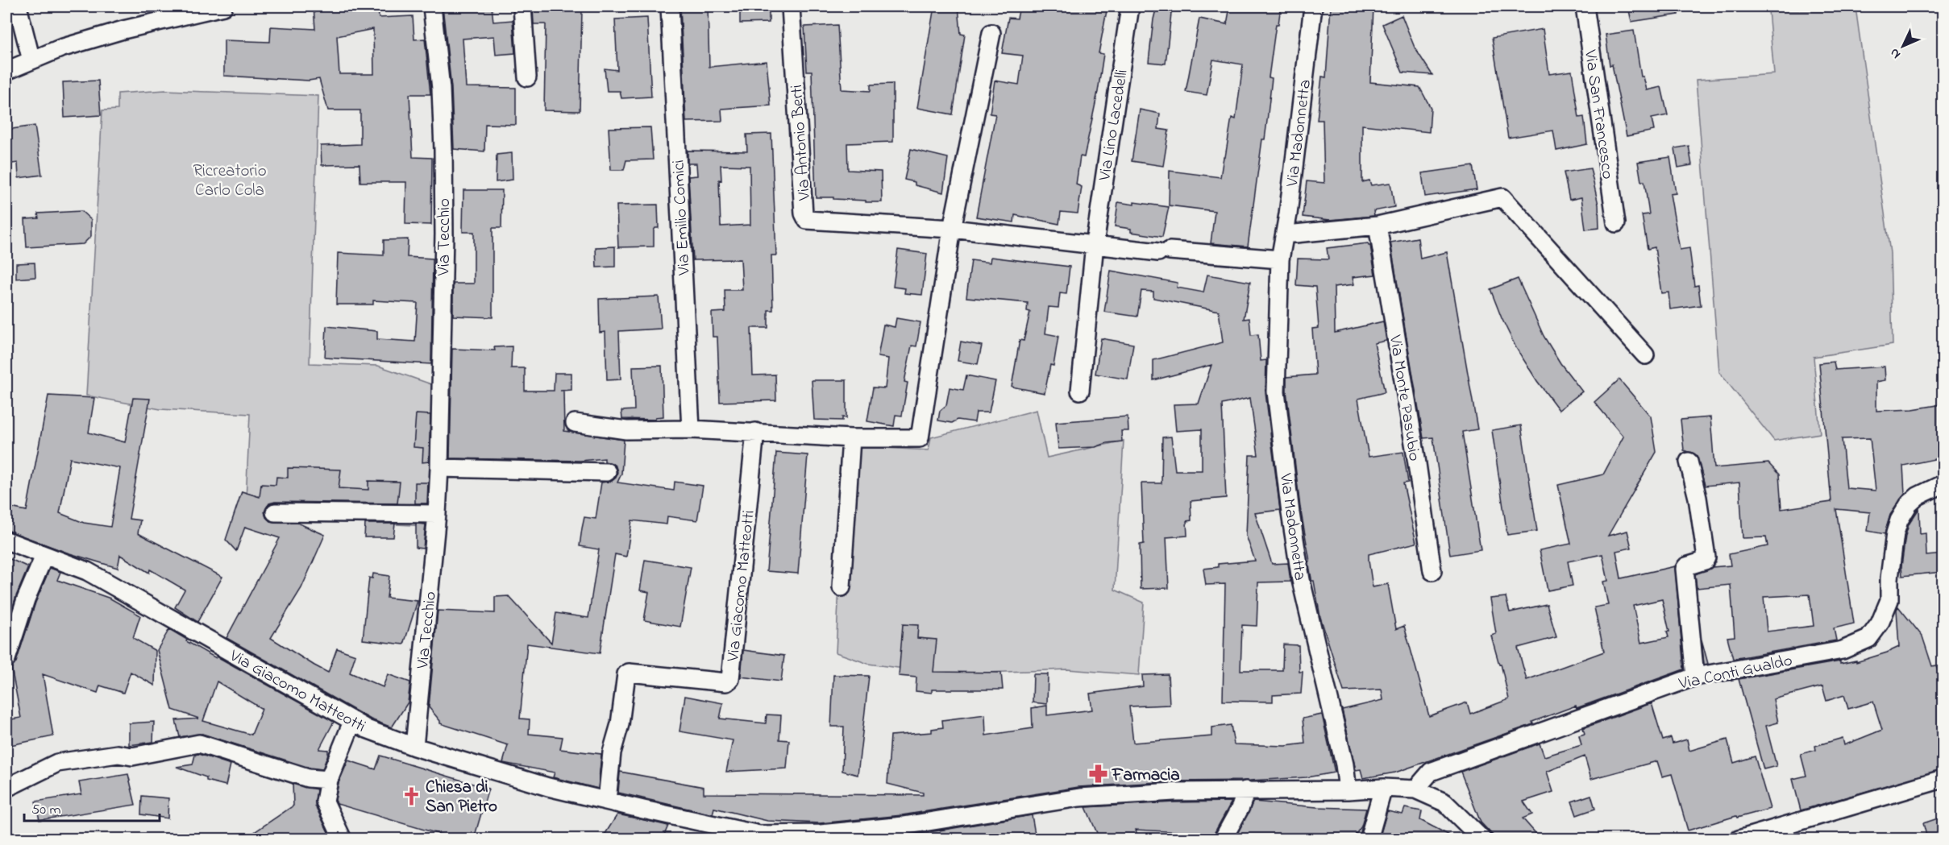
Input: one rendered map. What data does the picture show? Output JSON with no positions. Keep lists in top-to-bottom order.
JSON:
{
  "streets": {
    "street": [
      "Via San Francesco",
      "Via Lino Lacedelli",
      "Via Madonnetta",
      "Via Antonio Berti",
      "Via Emilio Comici",
      "Via Tecchio",
      "Via Monte Pasubio",
      "Via Giacomo Matteotti",
      "Via Conti Gualdo"
    ]
  },
  "crossings": [
    ["Via Madonnetta", "Via Giacomo Matteotti"],
    ["Via Tecchio", "Via Giacomo Matteotti"],
    ["Via Giacomo Matteotti", "Via Conti Gualdo"]
  ],
  "parks": ["Ricreatorio Carlo Cola"],
  "places": {
    "pharmacy": ["Farmacia"],
    "church": ["Chiesa di San Pietro"]
  },
  "scale_bar": "50 m",
  "north": "bottom left"
}
